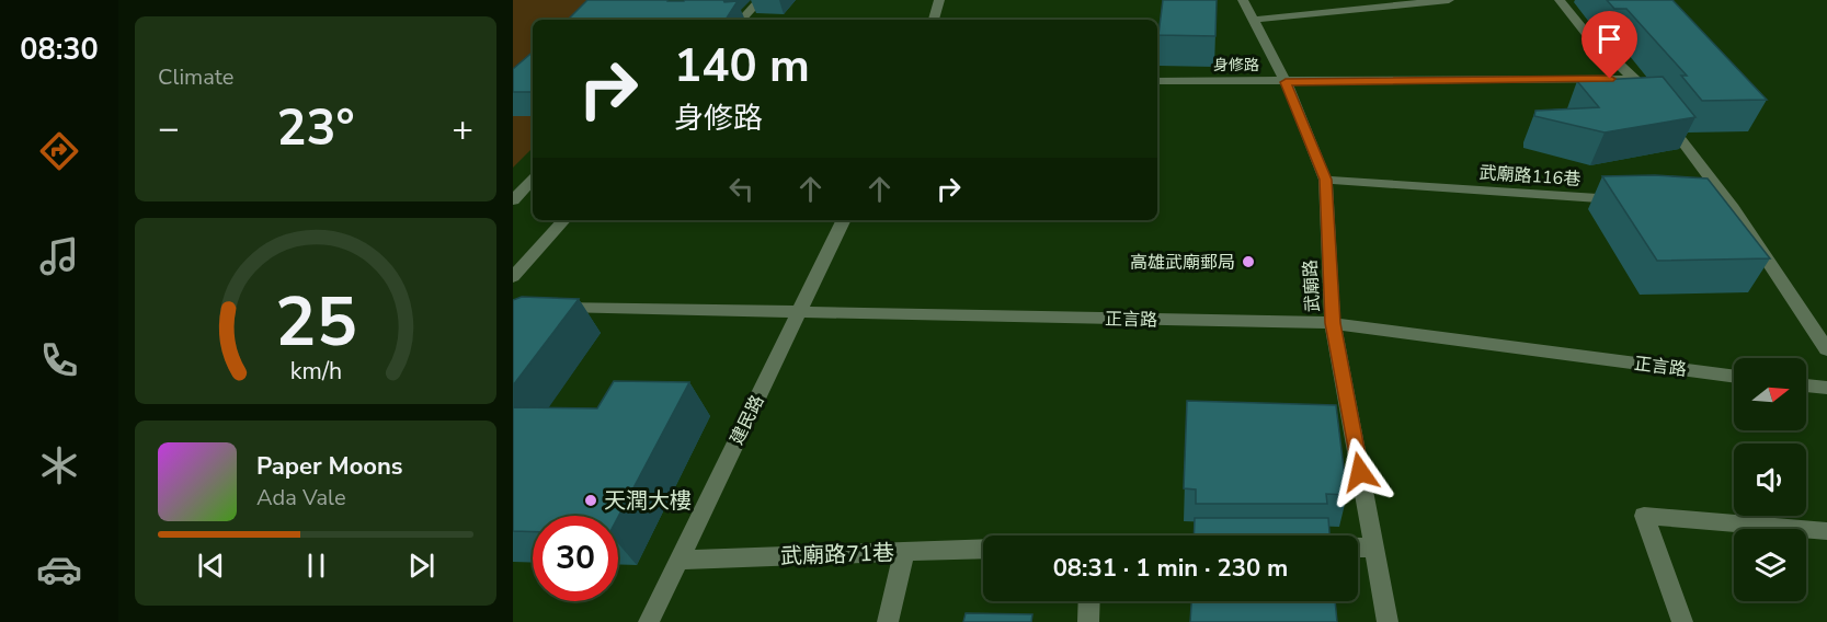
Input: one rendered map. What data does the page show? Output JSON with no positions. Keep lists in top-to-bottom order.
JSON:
{
  "streets": {
    "street": [
      "身修路",
      "武廟路116巷",
      "武廟路",
      "正言路",
      "建民路",
      "武廟路71巷"
    ]
  },
  "crossings": [
    ["身修路", "武廟路"],
    ["武廟路116巷", "武廟路"],
    ["武廟路", "正言路"],
    ["正言路", "建民路"],
    ["建民路", "武廟路71巷"]
  ],
  "places": ["高雄武廟郵局", "天潤大樓"],
  "north": "right",
  "page": {
    "tabs": "08:30",
    "tile": "Climate",
    "turn": ["140 m", "身修路"],
    "heat": ["−", "23°", "+"],
    "song": ["Paper Moons", "Ada Vale"],
    "limit": "30",
    "trip": "08:31 · 1 min · 230 m",
    "gauge": ["25", "km/h"]
  }
}
